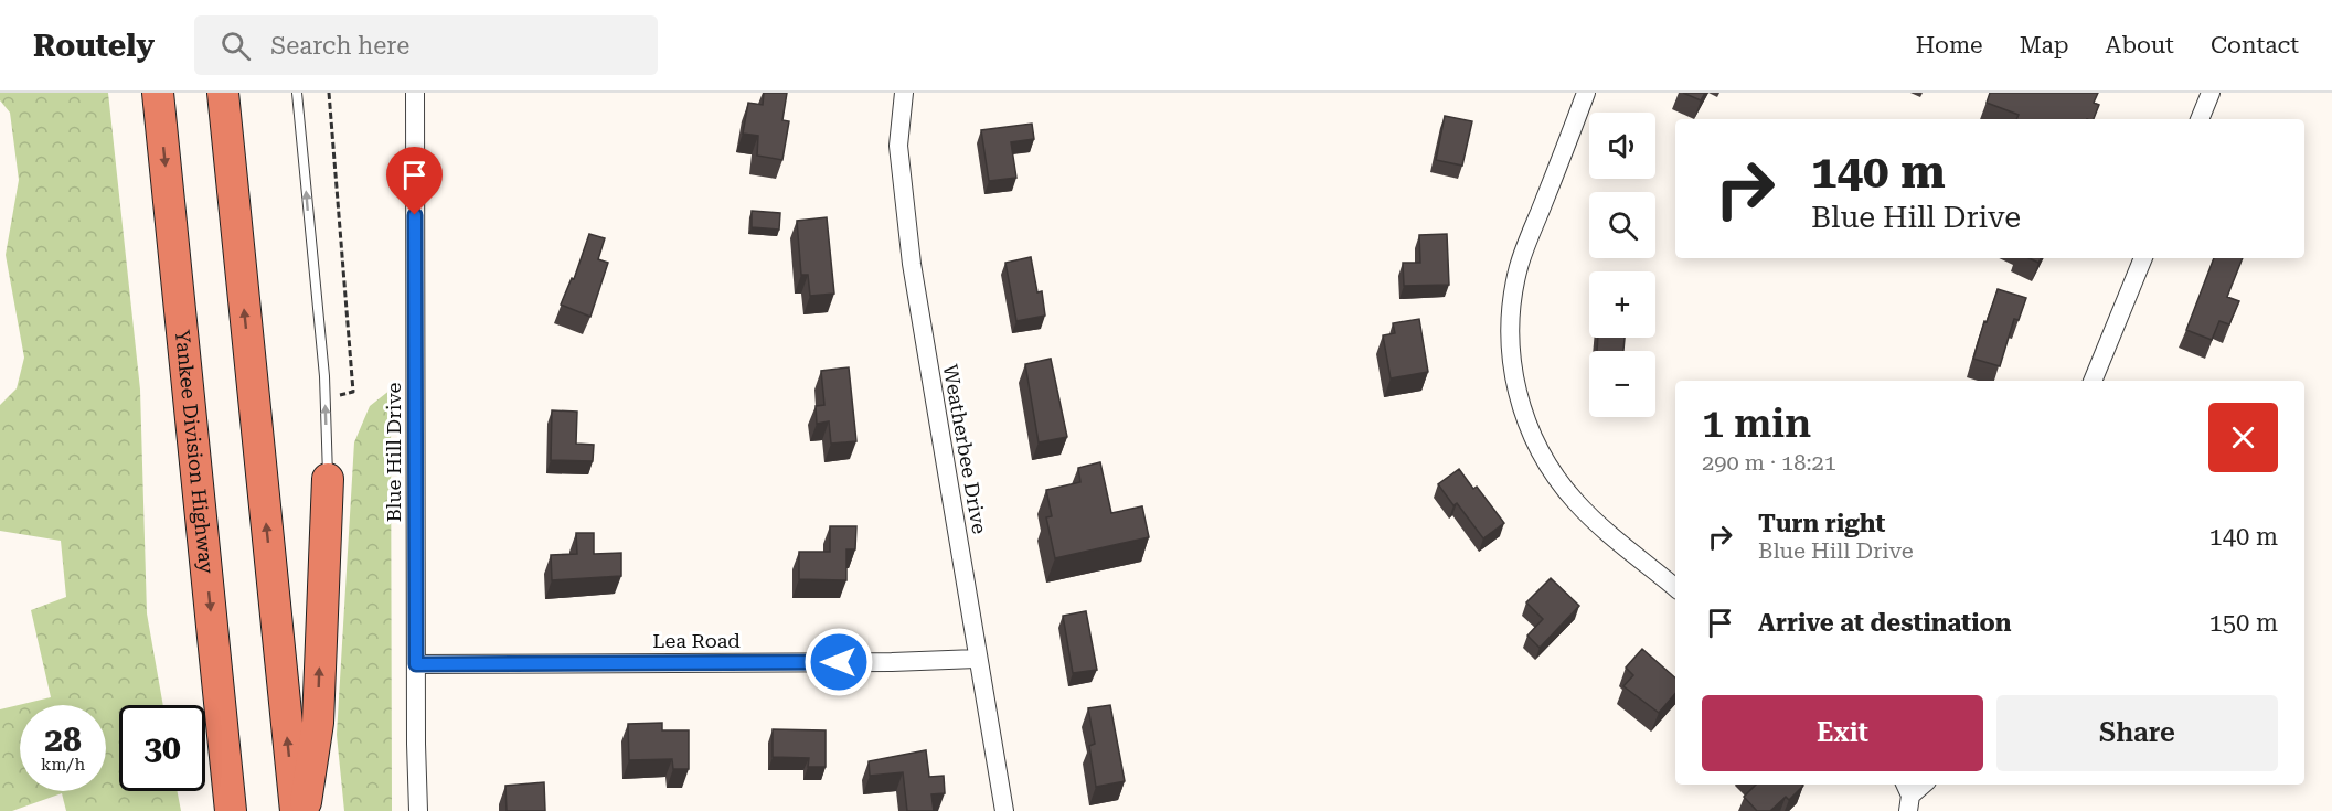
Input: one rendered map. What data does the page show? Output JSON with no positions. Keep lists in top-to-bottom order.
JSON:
{
  "streets": {
    "highway": ["Yankee Division Highway"],
    "street": ["Weatherbee Drive", "Blue Hill Drive", "Lea Road"]
  },
  "crossings": [
    ["Weatherbee Drive", "Lea Road"],
    ["Blue Hill Drive", "Lea Road"]
  ],
  "page": {
    "header": "Routely",
    "search": "Search here",
    "nav": [
      "Home",
      "Map",
      "About",
      "Contact"
    ],
    "map_buttons": ["+", "−"],
    "turn": ["140 m", "Blue Hill Drive"],
    "heading": ["1 min", "290 m · 18:21"],
    "list": [
      {
        "name": "Turn right",
        "note": "Blue Hill Drive",
        "value": "140 m"
      },
      {
        "name": "Arrive at destination",
        "value": "150 m"
      }
    ],
    "buttons": ["Exit", "Share"],
    "speed": "28 km/h",
    "limit": "30"
  }
}
